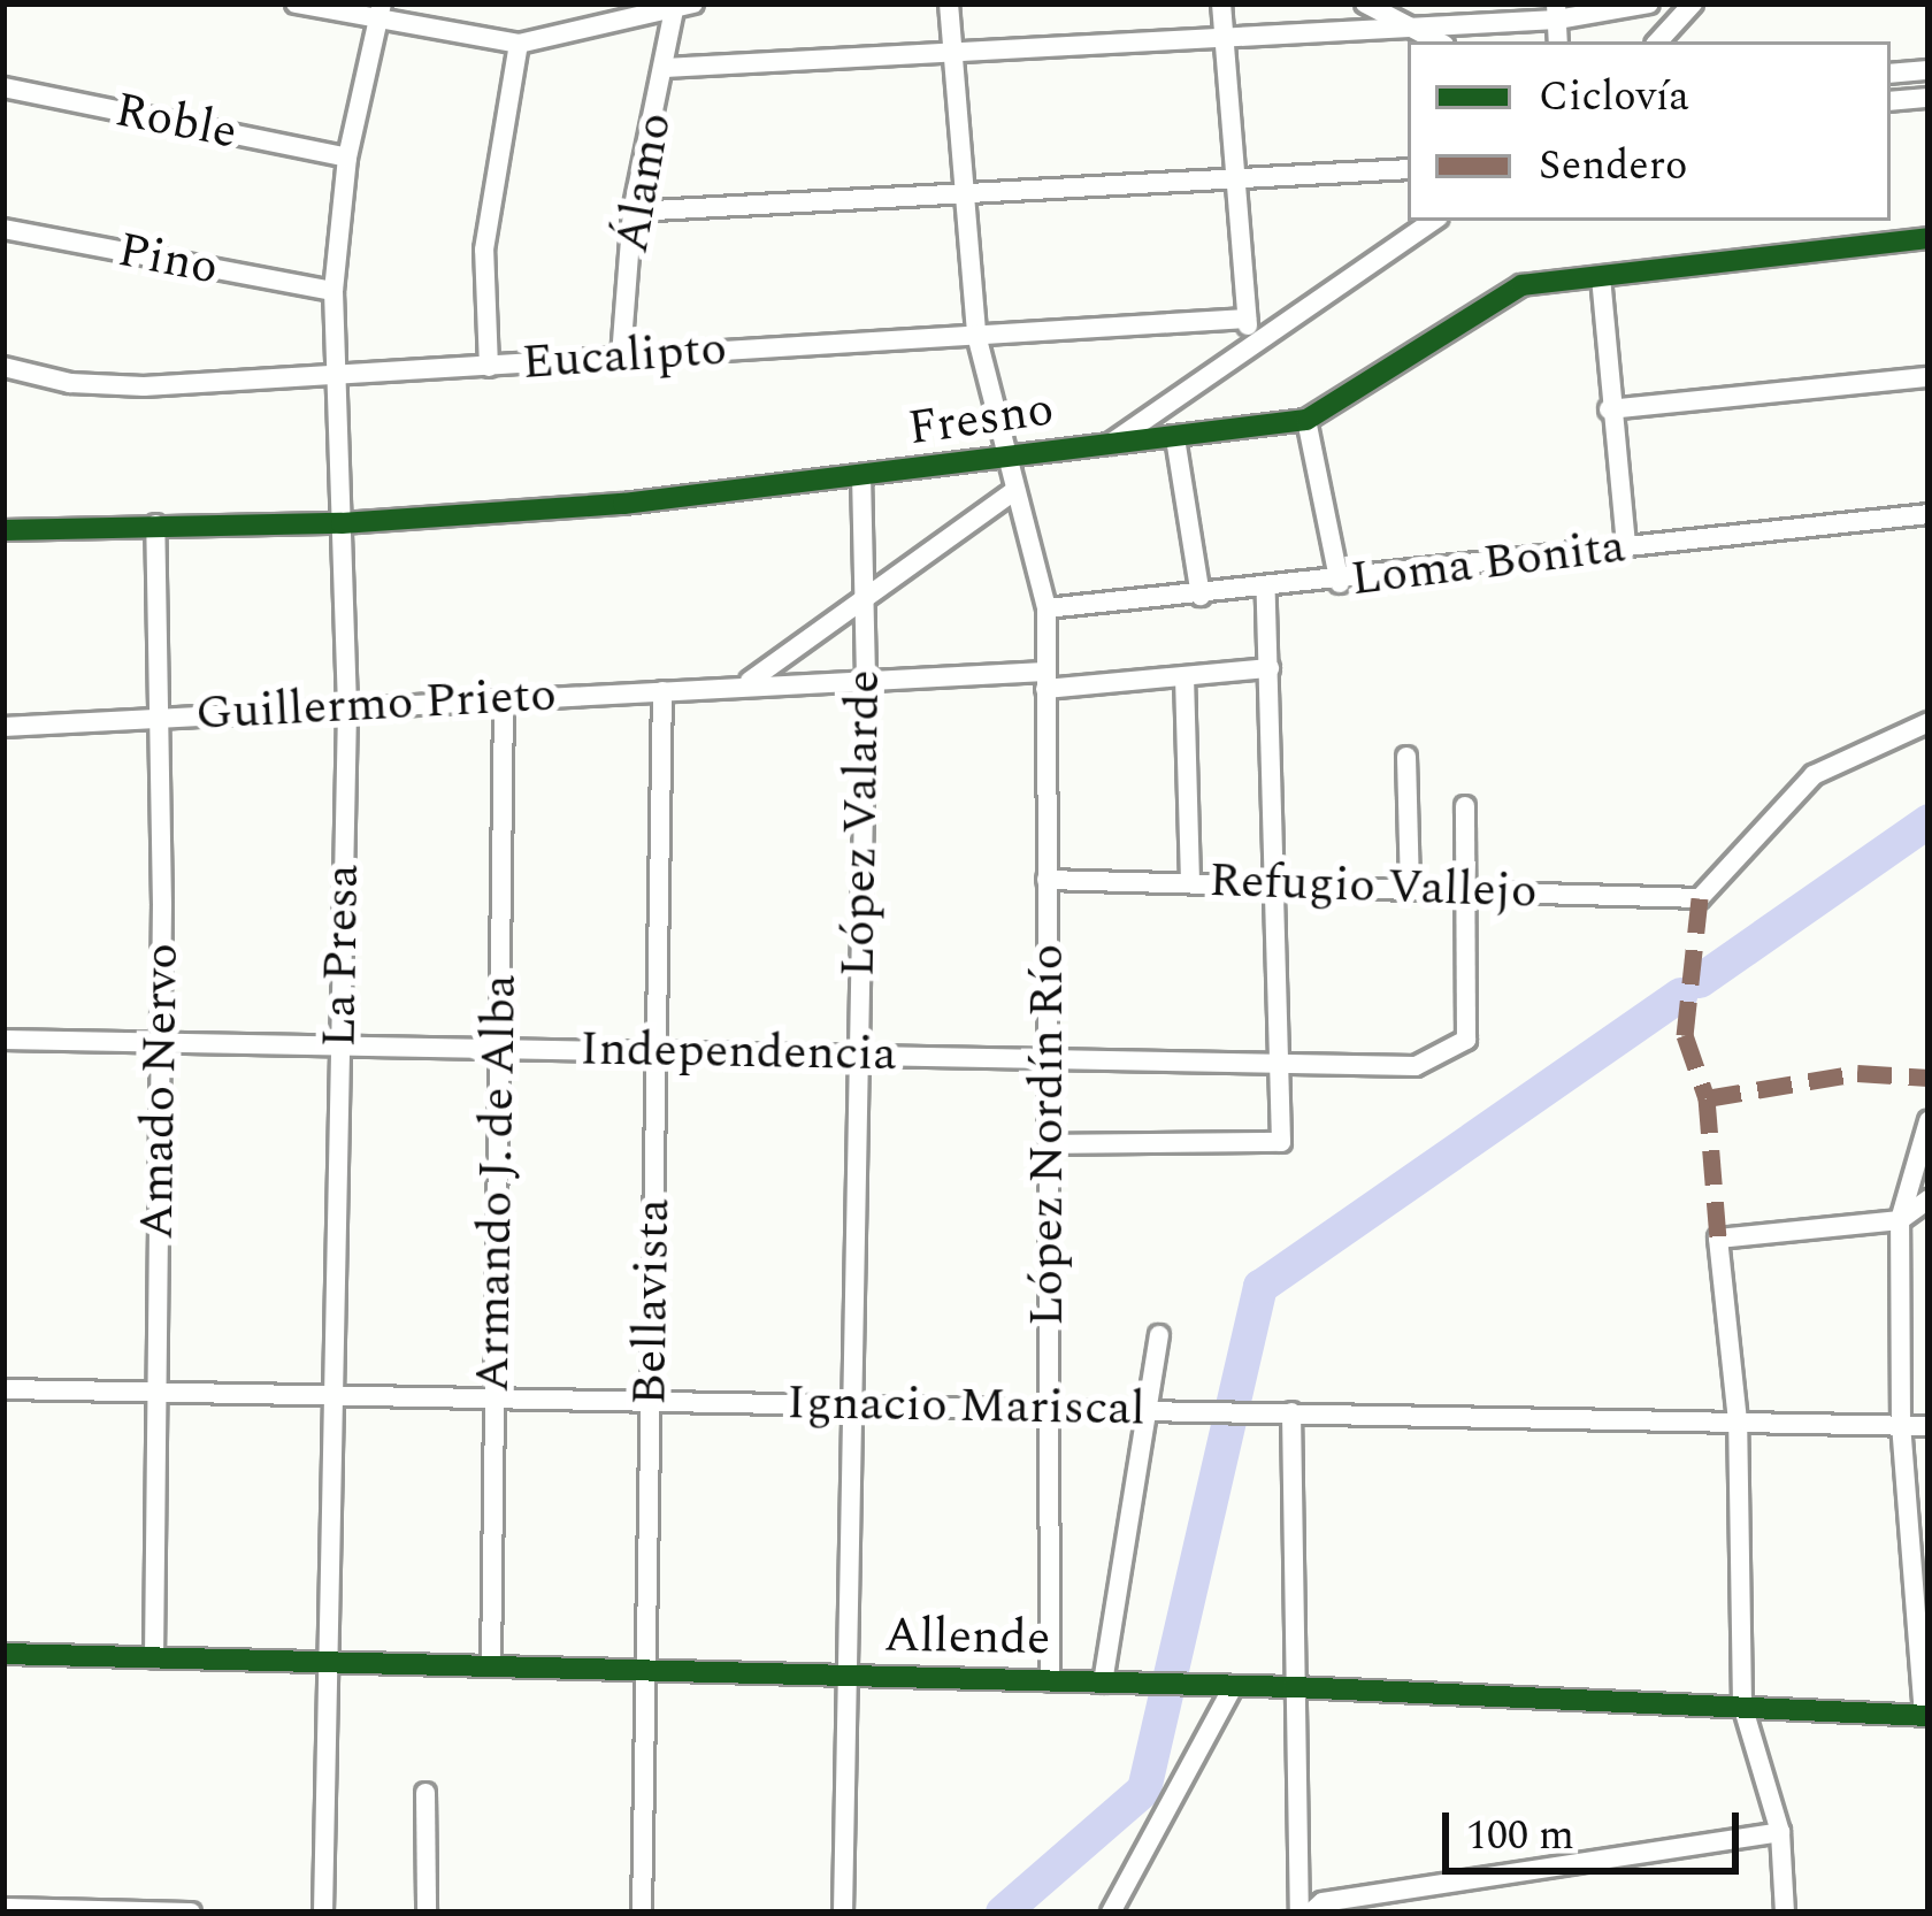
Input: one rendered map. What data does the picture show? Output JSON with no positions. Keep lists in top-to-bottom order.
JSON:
{
  "streets": {
    "street": [
      "Roble",
      "Álamo",
      "Pino",
      "Eucalipto",
      "Fresno",
      "Loma Bonita",
      "Guillermo Prieto",
      "López Valarde",
      "Refugio Vallejo",
      "La Presa",
      "Independencia",
      "Amado Nervo",
      "López Nordín Río",
      "Armando J. de Alba",
      "Bellavista",
      "Ignacio Mariscal",
      "Allende"
    ]
  },
  "crossings": [
    ["Roble", "La Presa"],
    ["Álamo", "Eucalipto"],
    ["Pino", "La Presa"],
    ["Eucalipto", "La Presa"],
    ["Eucalipto", "López Nordín Río"],
    ["Fresno", "López Valarde"],
    ["Fresno", "La Presa"],
    ["Fresno", "Amado Nervo"],
    ["Fresno", "López Nordín Río"],
    ["Loma Bonita", "López Nordín Río"],
    ["Guillermo Prieto", "López Valarde"],
    ["Guillermo Prieto", "La Presa"],
    ["Guillermo Prieto", "Amado Nervo"],
    ["Guillermo Prieto", "López Nordín Río"],
    ["Guillermo Prieto", "Armando J. de Alba"],
    ["Guillermo Prieto", "Bellavista"],
    ["López Valarde", "Independencia"],
    ["López Valarde", "Ignacio Mariscal"],
    ["López Valarde", "Allende"],
    ["Refugio Vallejo", "Independencia"],
    ["Refugio Vallejo", "López Nordín Río"],
    ["La Presa", "Independencia"],
    ["La Presa", "Ignacio Mariscal"],
    ["La Presa", "Allende"],
    ["Independencia", "Amado Nervo"],
    ["Independencia", "López Nordín Río"],
    ["Independencia", "Armando J. de Alba"],
    ["Independencia", "Bellavista"],
    ["Amado Nervo", "Ignacio Mariscal"],
    ["Amado Nervo", "Allende"],
    ["López Nordín Río", "Ignacio Mariscal"],
    ["López Nordín Río", "Allende"],
    ["Armando J. de Alba", "Ignacio Mariscal"],
    ["Armando J. de Alba", "Allende"],
    ["Bellavista", "Ignacio Mariscal"],
    ["Bellavista", "Allende"]
  ],
  "legend": ["Ciclovía", "Sendero"],
  "scale_bar": "100 m"
}
